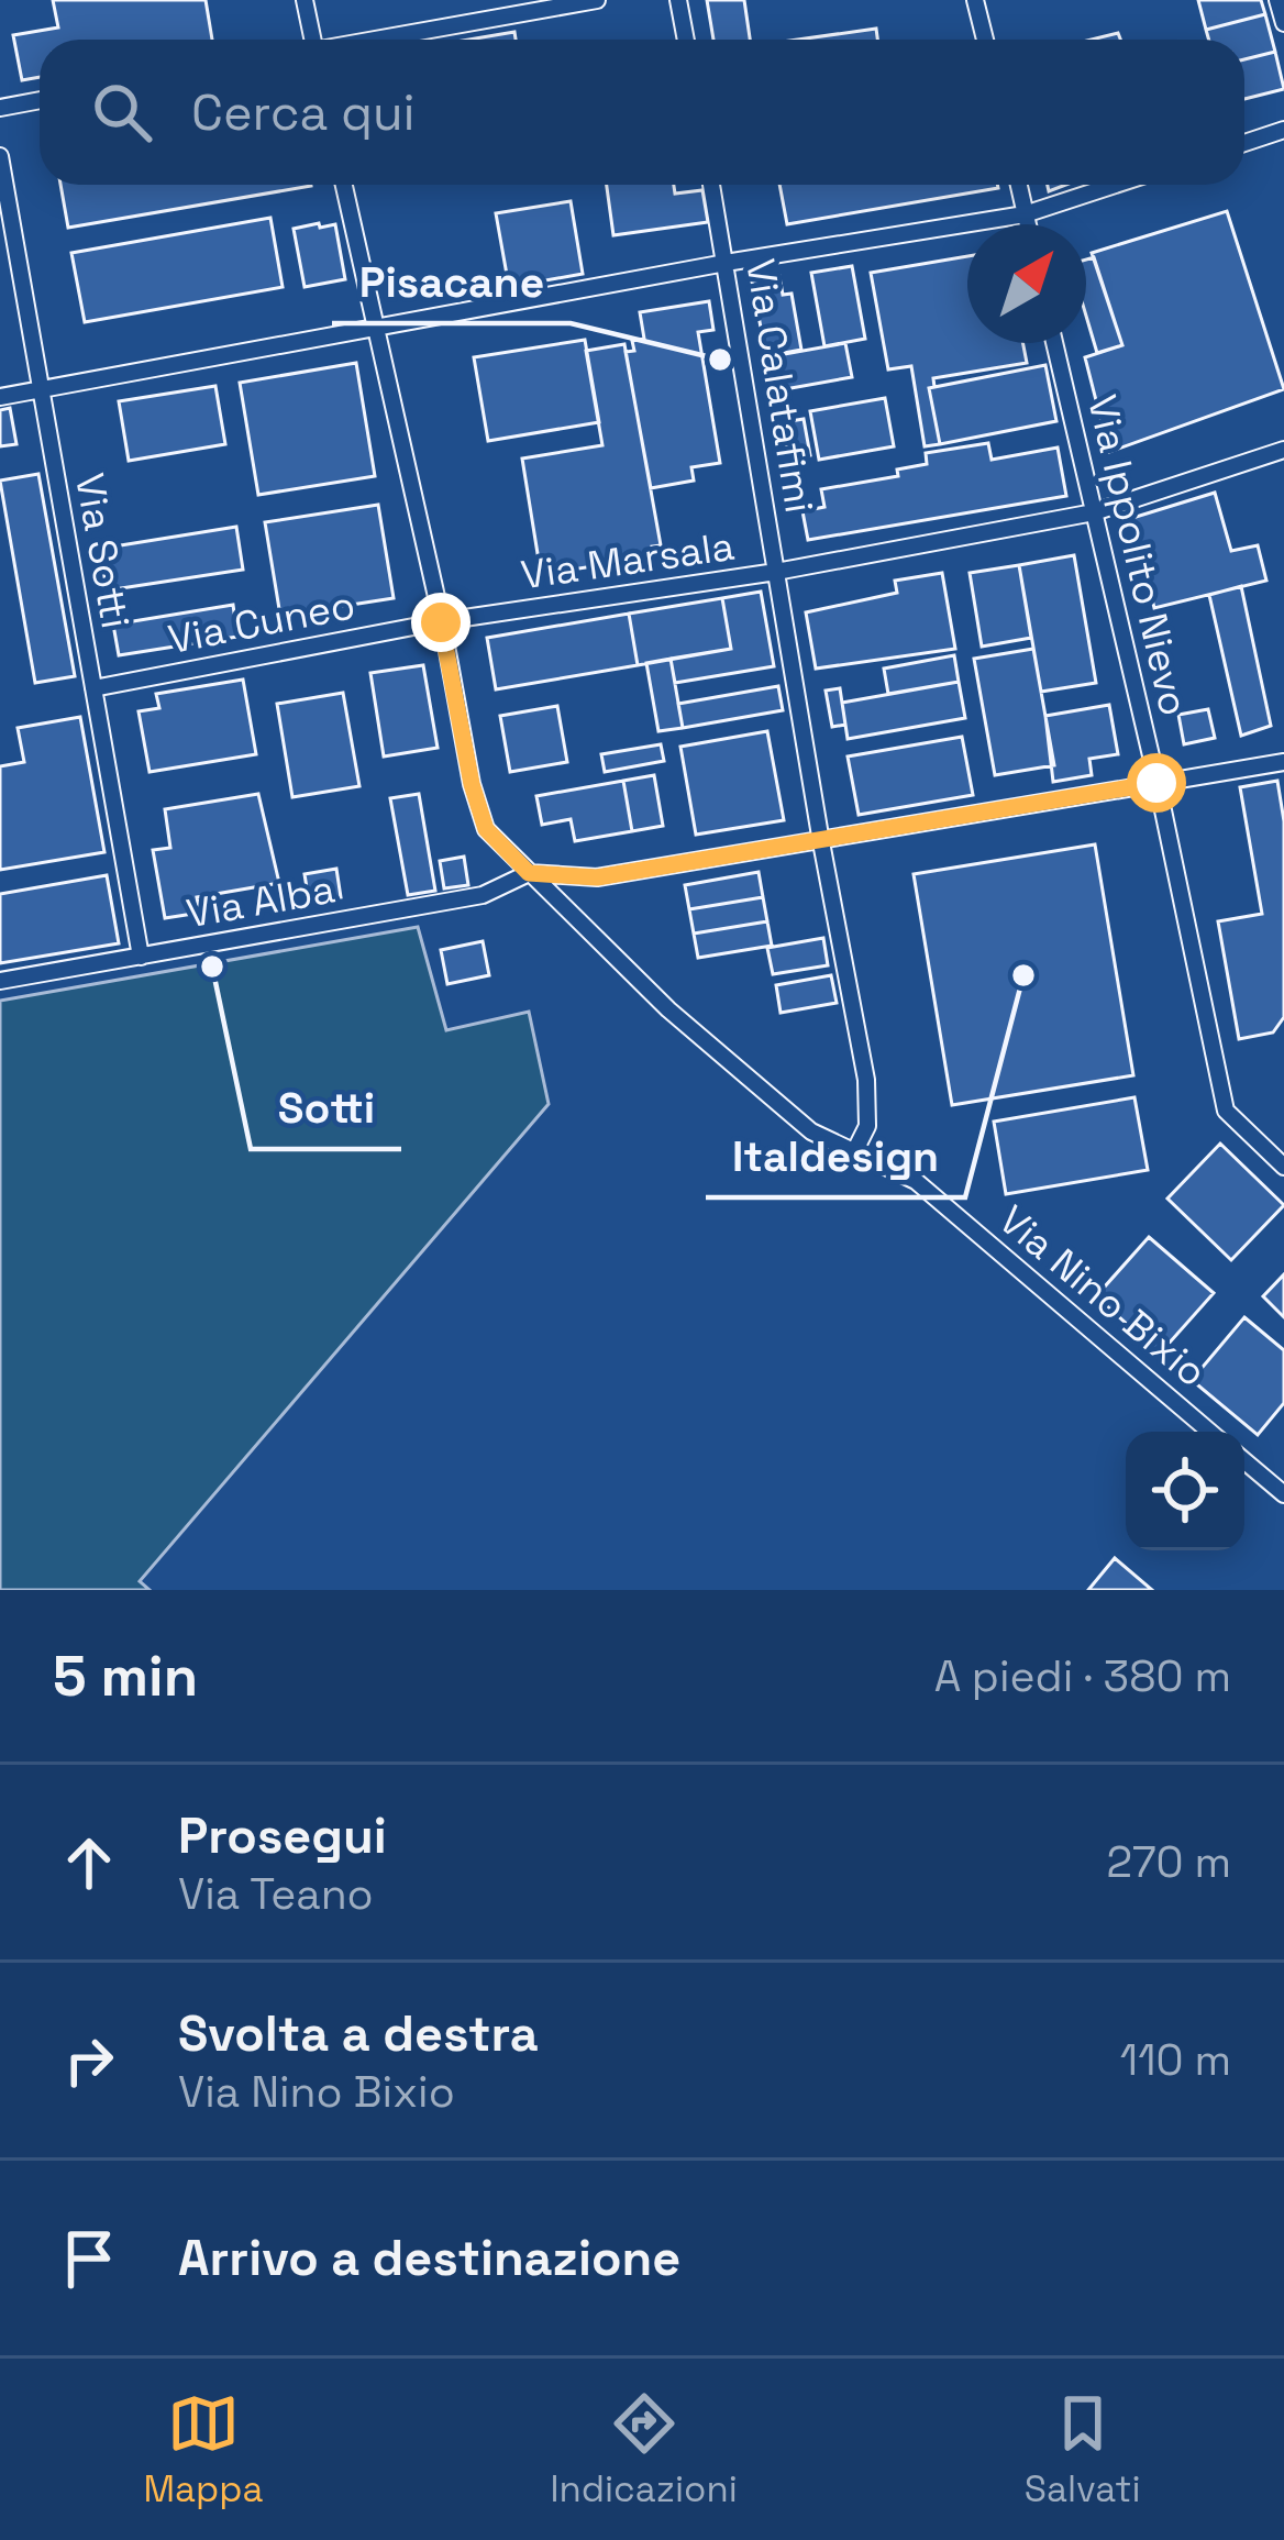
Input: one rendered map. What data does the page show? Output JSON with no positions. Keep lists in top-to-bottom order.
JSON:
{
  "streets": {
    "street": [
      "Via Calatafimi",
      "Via Sotti",
      "Via Ippolito Nievo",
      "Via Marsala",
      "Via Cuneo",
      "Via Alba",
      "Via Nino Bixio"
    ]
  },
  "crossings": [
    ["Via Calatafimi", "Via Marsala"],
    ["Via Calatafimi", "Via Nino Bixio"],
    ["Via Sotti", "Via Cuneo"],
    ["Via Sotti", "Via Alba"],
    ["Via Ippolito Nievo", "Via Marsala"],
    ["Via Marsala", "Via Cuneo"],
    ["Via Marsala", "Via Nino Bixio"],
    ["Via Cuneo", "Via Nino Bixio"],
    ["Via Alba", "Via Nino Bixio"]
  ],
  "places": ["Pisacane", "Sotti", "Italdesign"],
  "north": "top right",
  "page": {
    "search": "Cerca qui",
    "heading": ["5 min", "A piedi · 380 m"],
    "list": [
      ["Prosegui", "Via Teano", "270 m"],
      ["Svolta a destra", "Via Nino Bixio", "110 m"],
      "Arrivo a destinazione"
    ],
    "nav": ["Mappa", "Indicazioni", "Salvati"]
  }
}
